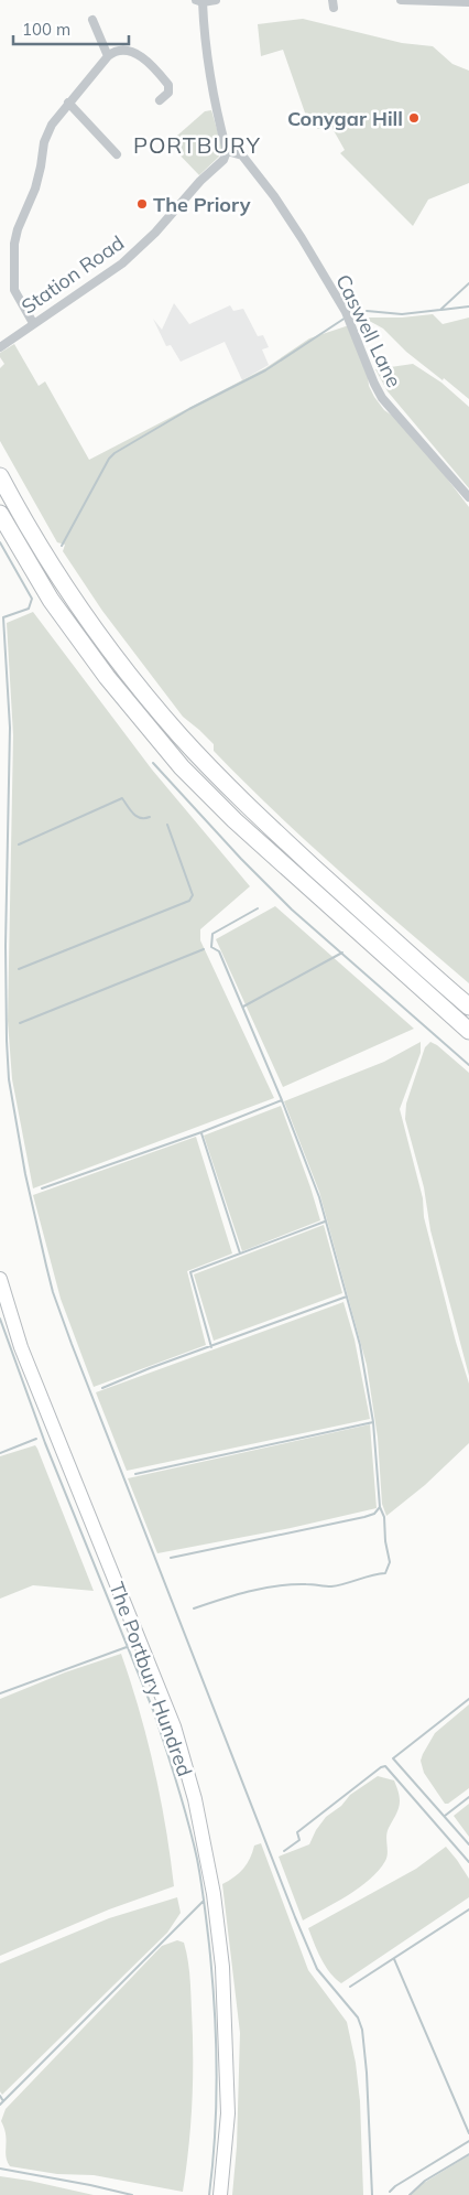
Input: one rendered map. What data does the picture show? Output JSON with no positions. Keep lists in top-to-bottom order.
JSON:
{
  "streets": {
    "main road": ["The Portbury Hundred"],
    "street": ["Station Road", "Caswell Lane"]
  },
  "crossings": [
    ["Station Road", "Caswell Lane"]
  ],
  "districts": ["PORTBURY"],
  "places": ["Conygar Hill", "The Priory"],
  "scale_bar": "100 m"
}
